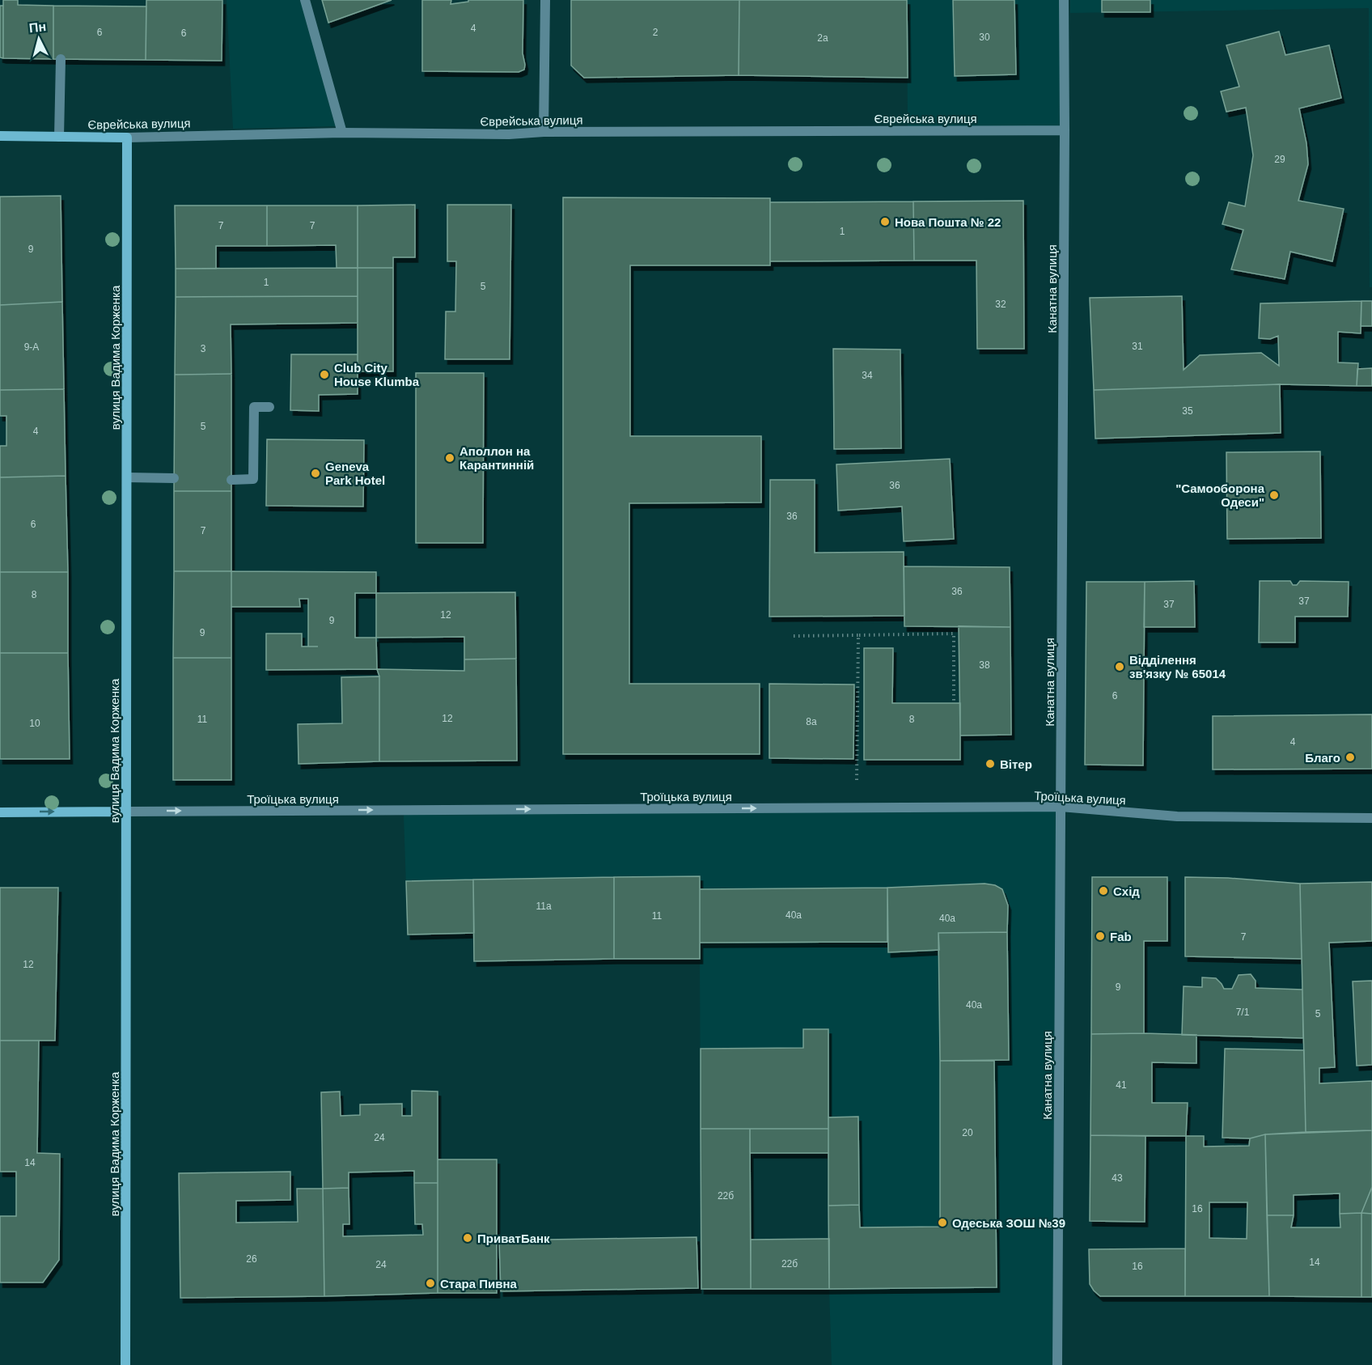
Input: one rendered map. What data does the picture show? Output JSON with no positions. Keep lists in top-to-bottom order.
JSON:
{
  "streets": {
    "main road": ["Єврейська вулиця", "вулиця Вадима Корженка", "Троїцька вулиця"],
    "street": ["Канатна вулиця"]
  },
  "crossings": [
    ["Єврейська вулиця", "Канатна вулиця"],
    ["Єврейська вулиця", "вулиця Вадима Корженка"],
    ["Канатна вулиця", "Троїцька вулиця"],
    ["вулиця Вадима Корженка", "Троїцька вулиця"]
  ],
  "one_way": ["Троїцька вулиця"],
  "places": [
    "Нова Пошта № 22",
    "Club City House Klumba",
    "Аполлон на Карантинній",
    "Geneva Park Hotel",
    "\"Самооборона Одеси\"",
    "Відділення зв'язку № 65014",
    "Благо",
    "Вітер",
    "Схiд",
    "Fab",
    "Одеська ЗОШ №39",
    "ПриватБанк",
    "Стара Пивна"
  ],
  "house_numbers": [
    "4",
    "6",
    "2",
    "6",
    "30",
    "2а",
    "29",
    "7",
    "7",
    "1",
    "9",
    "1",
    "5",
    "32",
    "31",
    "9-А",
    "3",
    "34",
    "35",
    "5",
    "4",
    "36",
    "36",
    "6",
    "7",
    "36",
    "8",
    "37",
    "37",
    "12",
    "9",
    "9",
    "38",
    "6",
    "12",
    "11",
    "8",
    "8а",
    "10",
    "4",
    "11а",
    "40а",
    "11",
    "40а",
    "7",
    "12",
    "9",
    "40а",
    "7/1",
    "5",
    "41",
    "20",
    "24",
    "14",
    "43",
    "22б",
    "16",
    "26",
    "14",
    "22б",
    "24",
    "16"
  ],
  "north": "top"
}
